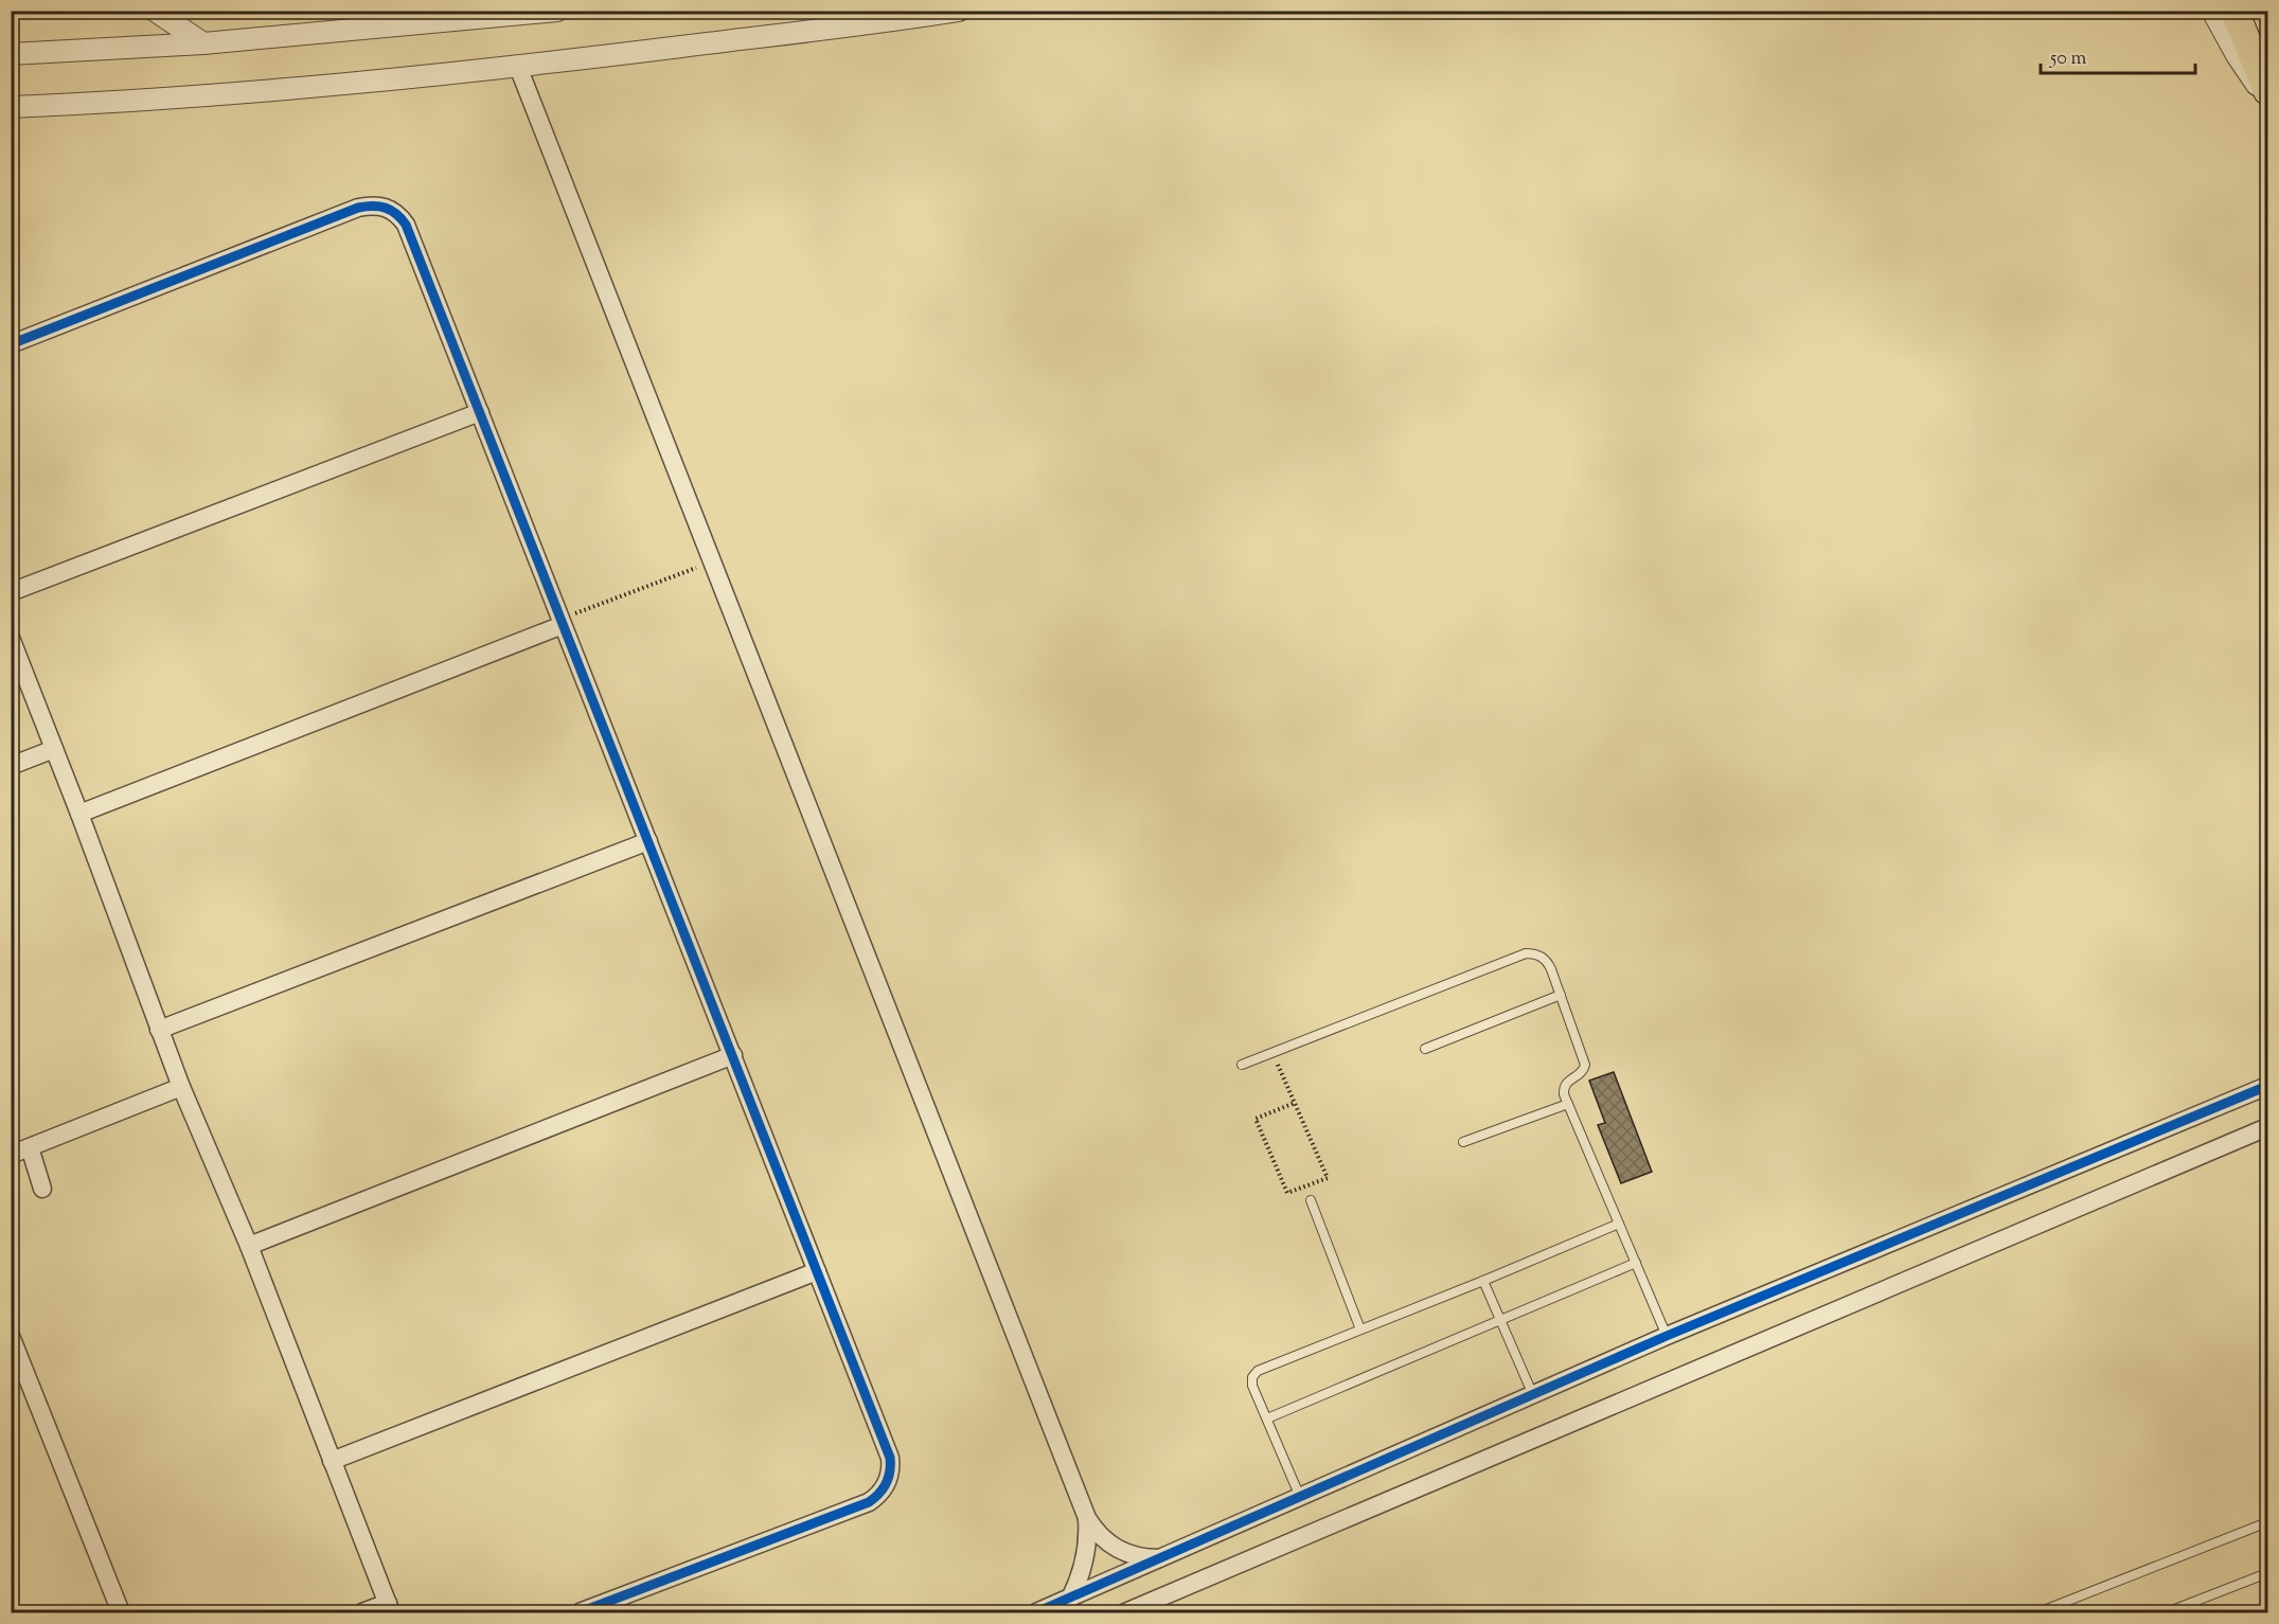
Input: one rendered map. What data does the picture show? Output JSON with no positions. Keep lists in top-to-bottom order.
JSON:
{
  "scale_bar": "50 m"
}
